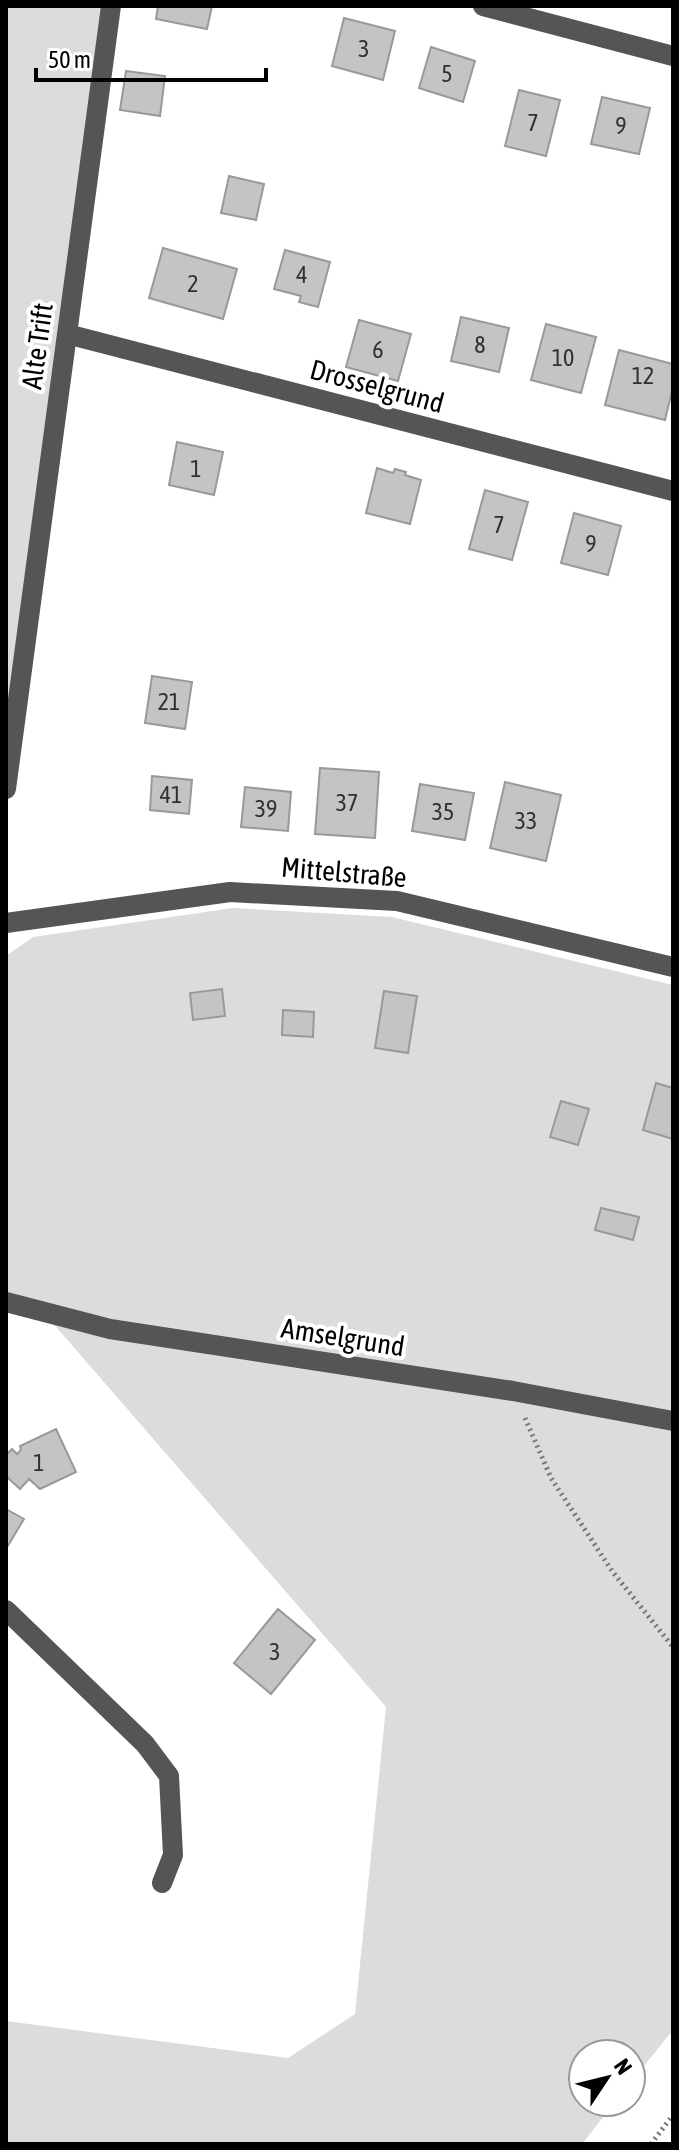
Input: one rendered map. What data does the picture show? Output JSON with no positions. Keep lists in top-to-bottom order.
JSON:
{
  "streets": {
    "street": [
      "Alte Trift",
      "Drosselgrund",
      "Mittelstraße",
      "Amselgrund"
    ]
  },
  "crossings": [
    ["Alte Trift", "Drosselgrund"]
  ],
  "house_numbers": [
    "3",
    "5",
    "7",
    "9",
    "4",
    "2",
    "8",
    "6",
    "10",
    "12",
    "1",
    "7",
    "9",
    "21",
    "41",
    "37",
    "39",
    "35",
    "33",
    "1",
    "3"
  ],
  "scale_bar": "50 m",
  "north": "top right"
}
